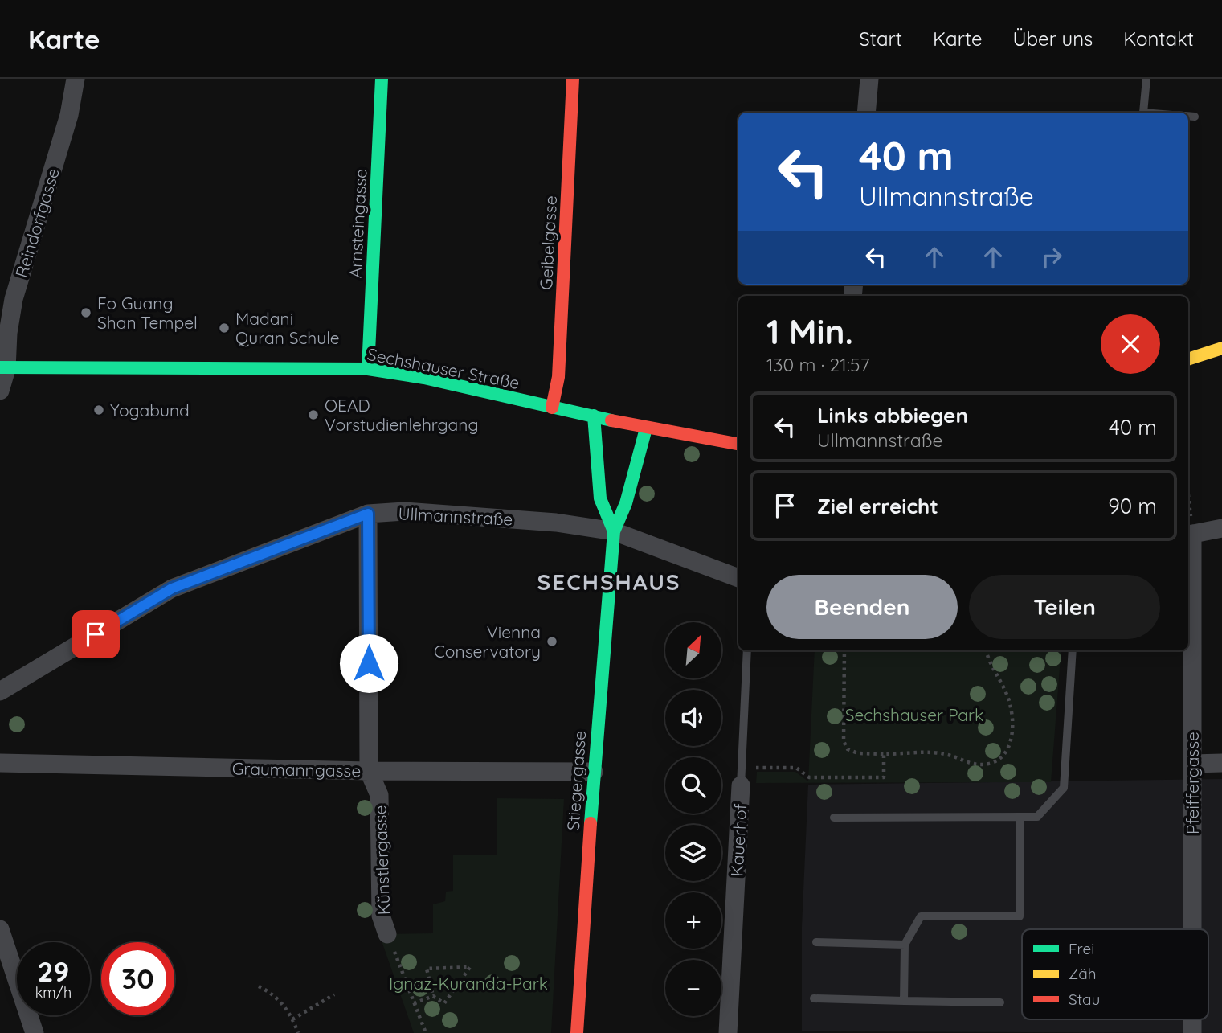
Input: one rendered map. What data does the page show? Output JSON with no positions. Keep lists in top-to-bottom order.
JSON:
{
  "streets": {
    "street": [
      "Reindorfgasse",
      "Arnsteingasse",
      "Geibelgasse",
      "Sechshauser Straße",
      "Ullmannstraße",
      "Graumanngasse",
      "Stiegergasse",
      "Pfeiffergasse",
      "Kauerhof",
      "Künstlergasse"
    ]
  },
  "crossings": [
    ["Reindorfgasse", "Sechshauser Straße"],
    ["Arnsteingasse", "Sechshauser Straße"],
    ["Geibelgasse", "Sechshauser Straße"],
    ["Sechshauser Straße", "Stiegergasse"],
    ["Ullmannstraße", "Stiegergasse"],
    ["Ullmannstraße", "Künstlergasse"],
    ["Graumanngasse", "Stiegergasse"],
    ["Graumanngasse", "Künstlergasse"]
  ],
  "districts": ["SECHSHAUS"],
  "parks": ["Sechshauser Park", "Ignaz-Kuranda-Park"],
  "places": [
    "Fo Guang Shan Tempel",
    "Madani Quran Schule",
    "Yogabund",
    "OEAD Vorstudienlehrgang",
    "Vienna Conservatory"
  ],
  "legend": ["Frei", "Zäh", "Stau"],
  "north": "top right",
  "page": {
    "header": "Karte",
    "nav": [
      "Start",
      "Karte",
      "Über uns",
      "Kontakt"
    ],
    "turn": ["40 m", "Ullmannstraße"],
    "heading": ["1 Min.", "130 m · 21:57"],
    "list": [
      {
        "name": "Links abbiegen",
        "note": "Ullmannstraße",
        "value": "40 m"
      },
      {
        "name": "Ziel erreicht",
        "value": "90 m"
      }
    ],
    "buttons": ["Beenden", "Teilen"],
    "map_buttons": ["+", "−"],
    "speed": "29 km/h",
    "limit": "30"
  }
}
